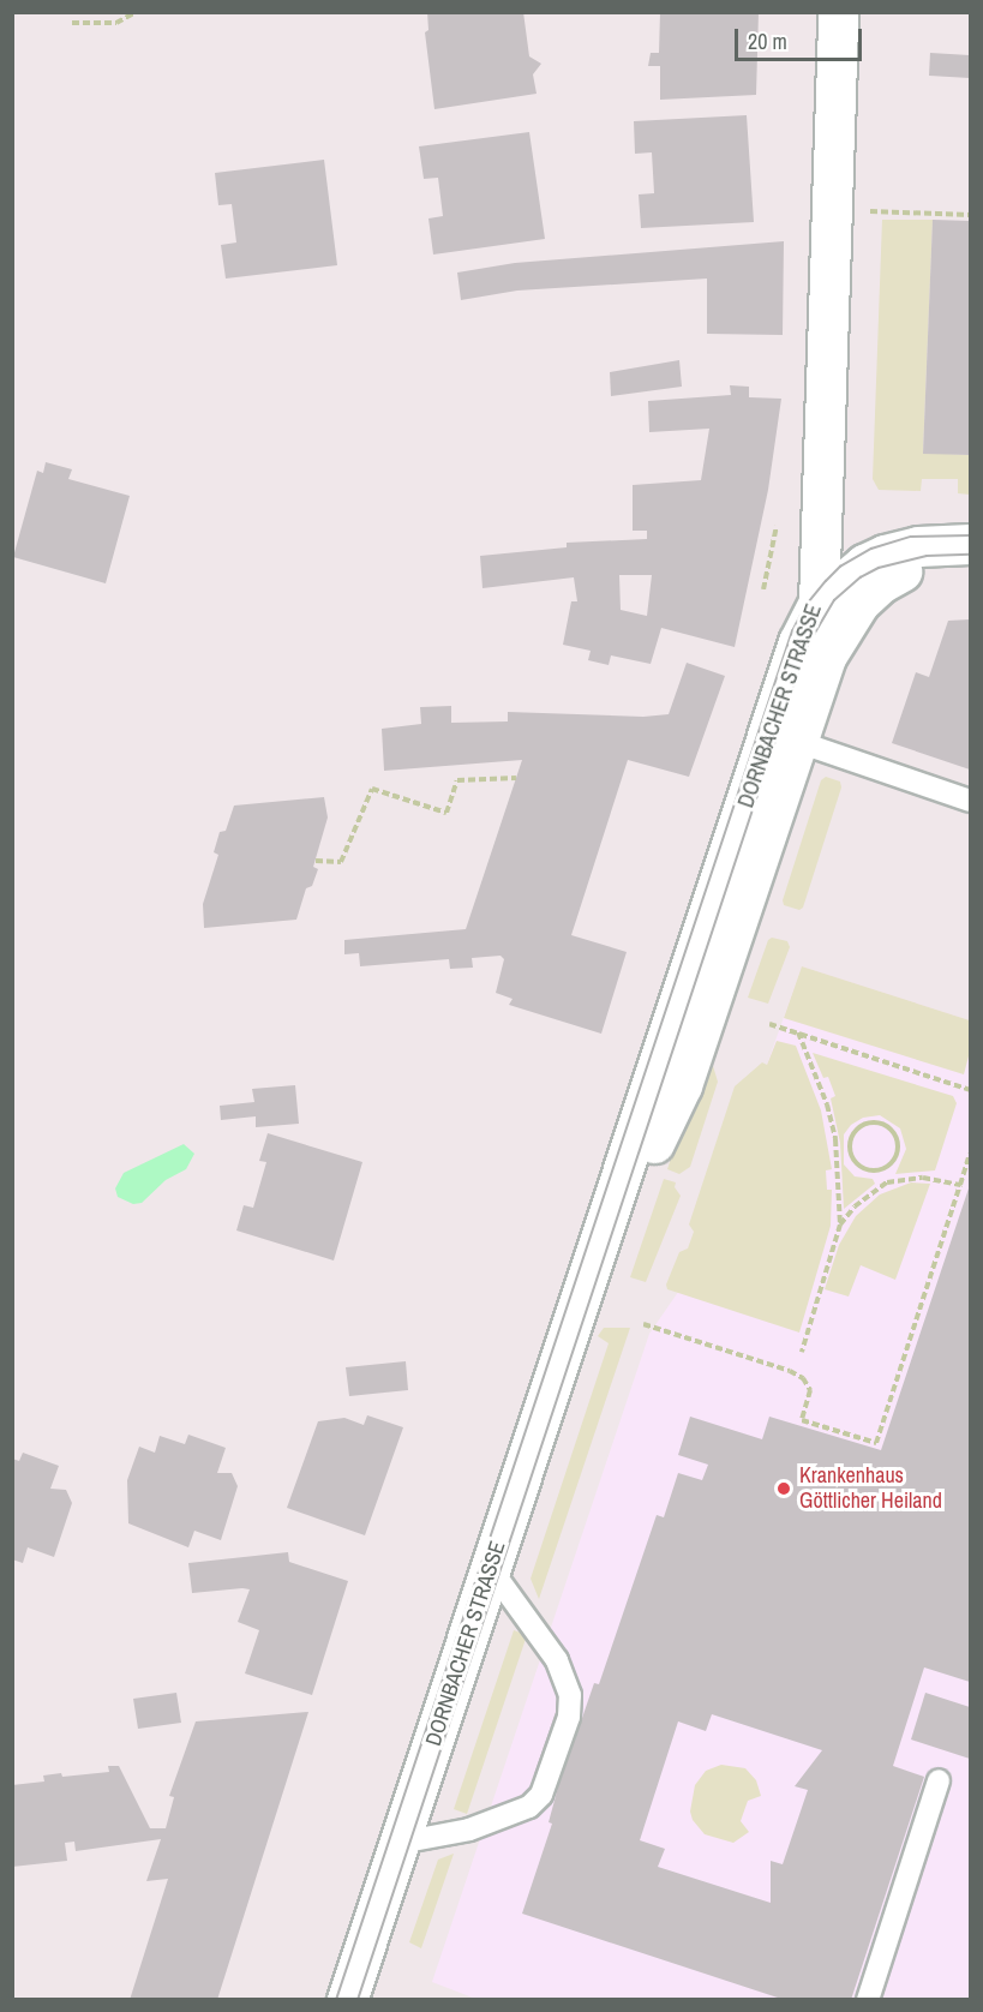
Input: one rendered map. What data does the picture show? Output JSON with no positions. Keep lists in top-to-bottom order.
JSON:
{
  "streets": {
    "main road": ["DORNBACHER STRASSE"]
  },
  "places": ["Krankenhaus Göttlicher Heiland"],
  "scale_bar": "20 m"
}
